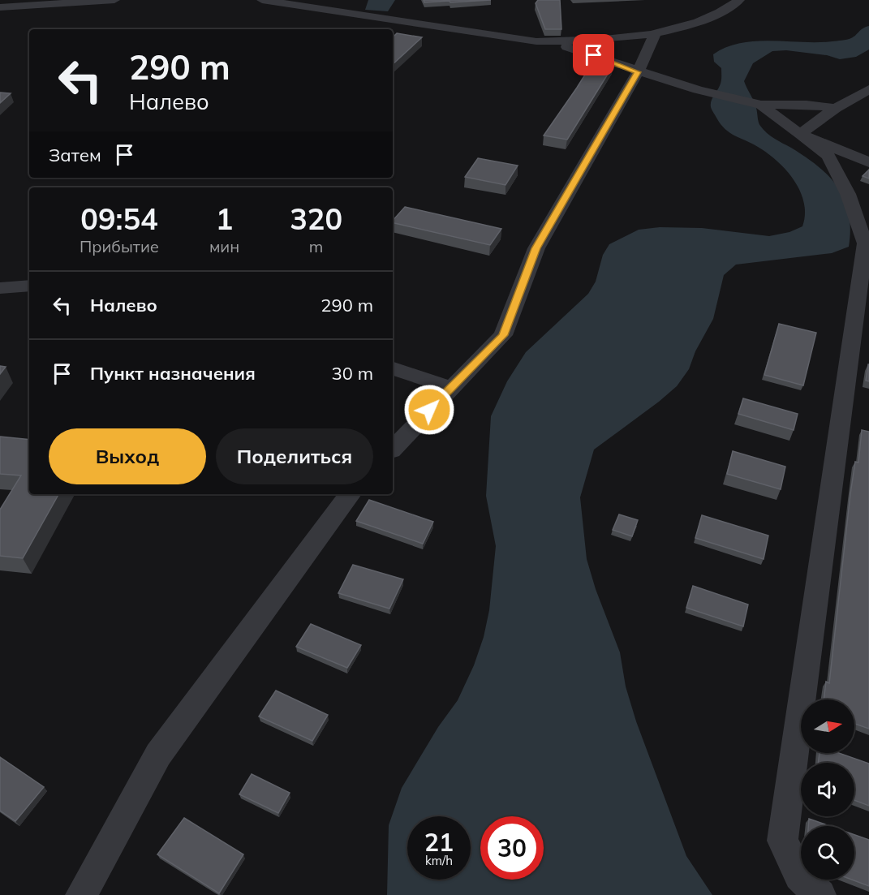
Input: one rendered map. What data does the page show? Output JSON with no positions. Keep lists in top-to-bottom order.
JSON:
{
  "north": "right",
  "page": {
    "turn": ["290 m", "Налево"],
    "then": "Затем",
    "eta": [
      "09:54",
      "Прибытие",
      "1",
      "мин",
      "320",
      "m"
    ],
    "list": [
      {
        "name": "Налево",
        "value": "290 m"
      },
      {
        "name": "Пункт назначения",
        "value": "30 m"
      }
    ],
    "buttons": ["Выход", "Поделиться"],
    "speed": "21 km/h",
    "limit": "30"
  }
}
